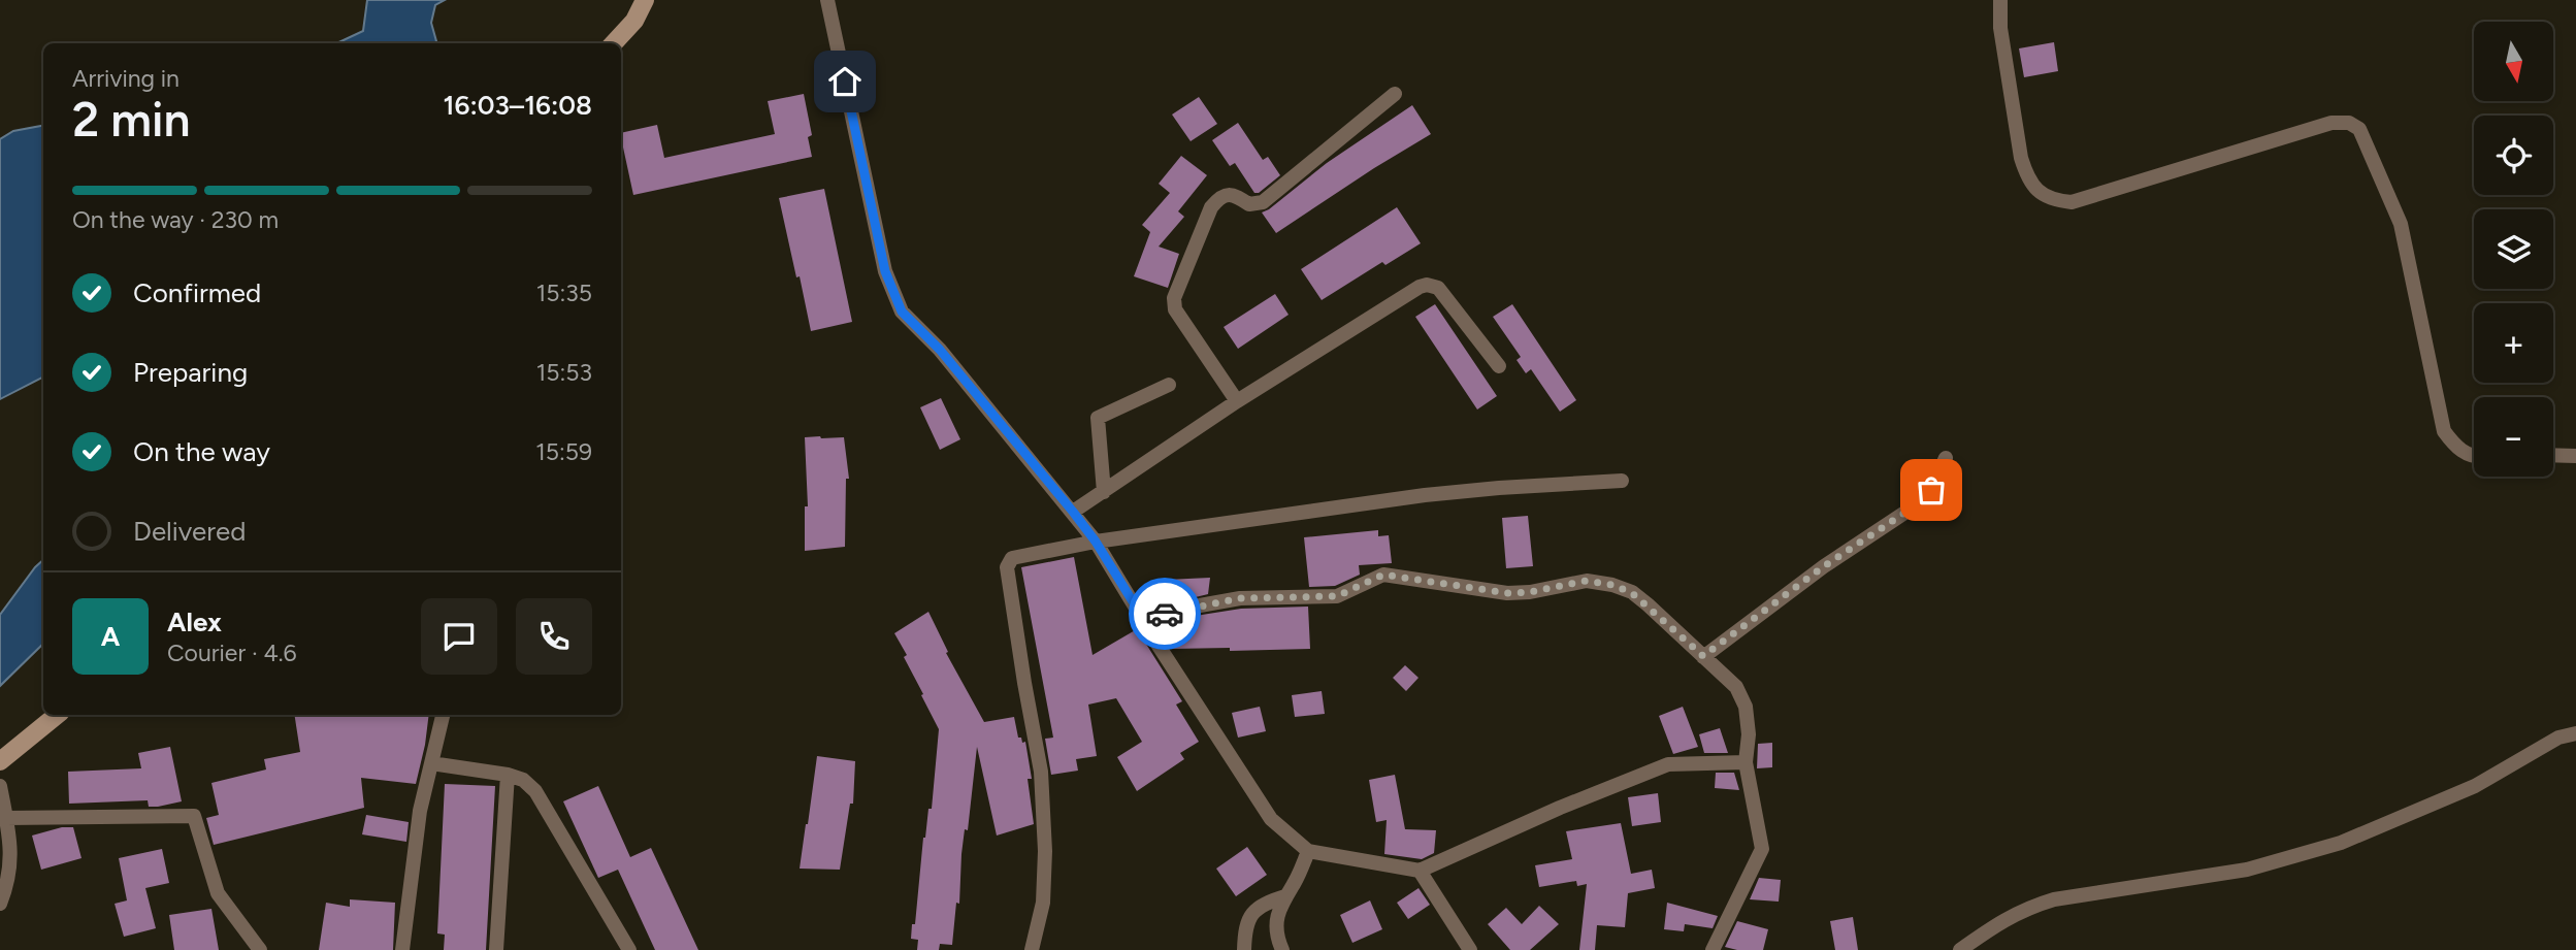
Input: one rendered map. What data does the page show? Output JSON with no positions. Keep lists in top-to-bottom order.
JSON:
{
  "north": "bottom",
  "page": {
    "map_buttons": ["+", "−"],
    "heading": ["2 min", "Arriving in", "16:03–16:08"],
    "panel": ["Alex", "Courier · 4.6"],
    "bar": "On the way · 230 m",
    "list": [
      ["Confirmed", "15:35"],
      ["Preparing", "15:53"],
      ["On the way", "15:59"],
      "Delivered"
    ],
    "round": "A"
  }
}
